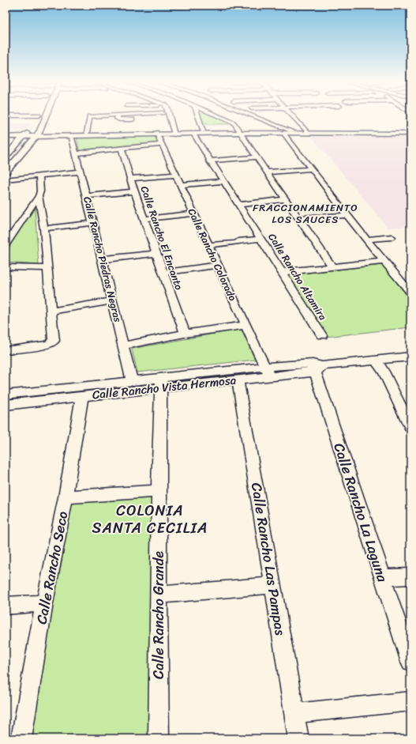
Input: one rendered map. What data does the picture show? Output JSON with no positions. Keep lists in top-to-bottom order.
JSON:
{
  "streets": {
    "street": [
      "Calle Rancho El Encanto",
      "Calle Rancho Colorado",
      "Calle Rancho Piedras Negras",
      "Calle Rancho Altamira",
      "Calle Rancho Vista Hermosa",
      "Calle Rancho La Laguna",
      "Calle Rancho Las Pampas",
      "Calle Rancho Seco",
      "Calle Rancho Grande"
    ]
  },
  "crossings": [
    ["Calle Rancho Colorado", "Calle Rancho Vista Hermosa"],
    ["Calle Rancho Piedras Negras", "Calle Rancho Vista Hermosa"],
    ["Calle Rancho Vista Hermosa", "Calle Rancho La Laguna"],
    ["Calle Rancho Vista Hermosa", "Calle Rancho Las Pampas"],
    ["Calle Rancho Vista Hermosa", "Calle Rancho Seco"],
    ["Calle Rancho Vista Hermosa", "Calle Rancho Grande"]
  ],
  "districts": ["FRACCIONAMIENTO LOS SAUCES", "COLONIA SANTA CECILIA"]
}
